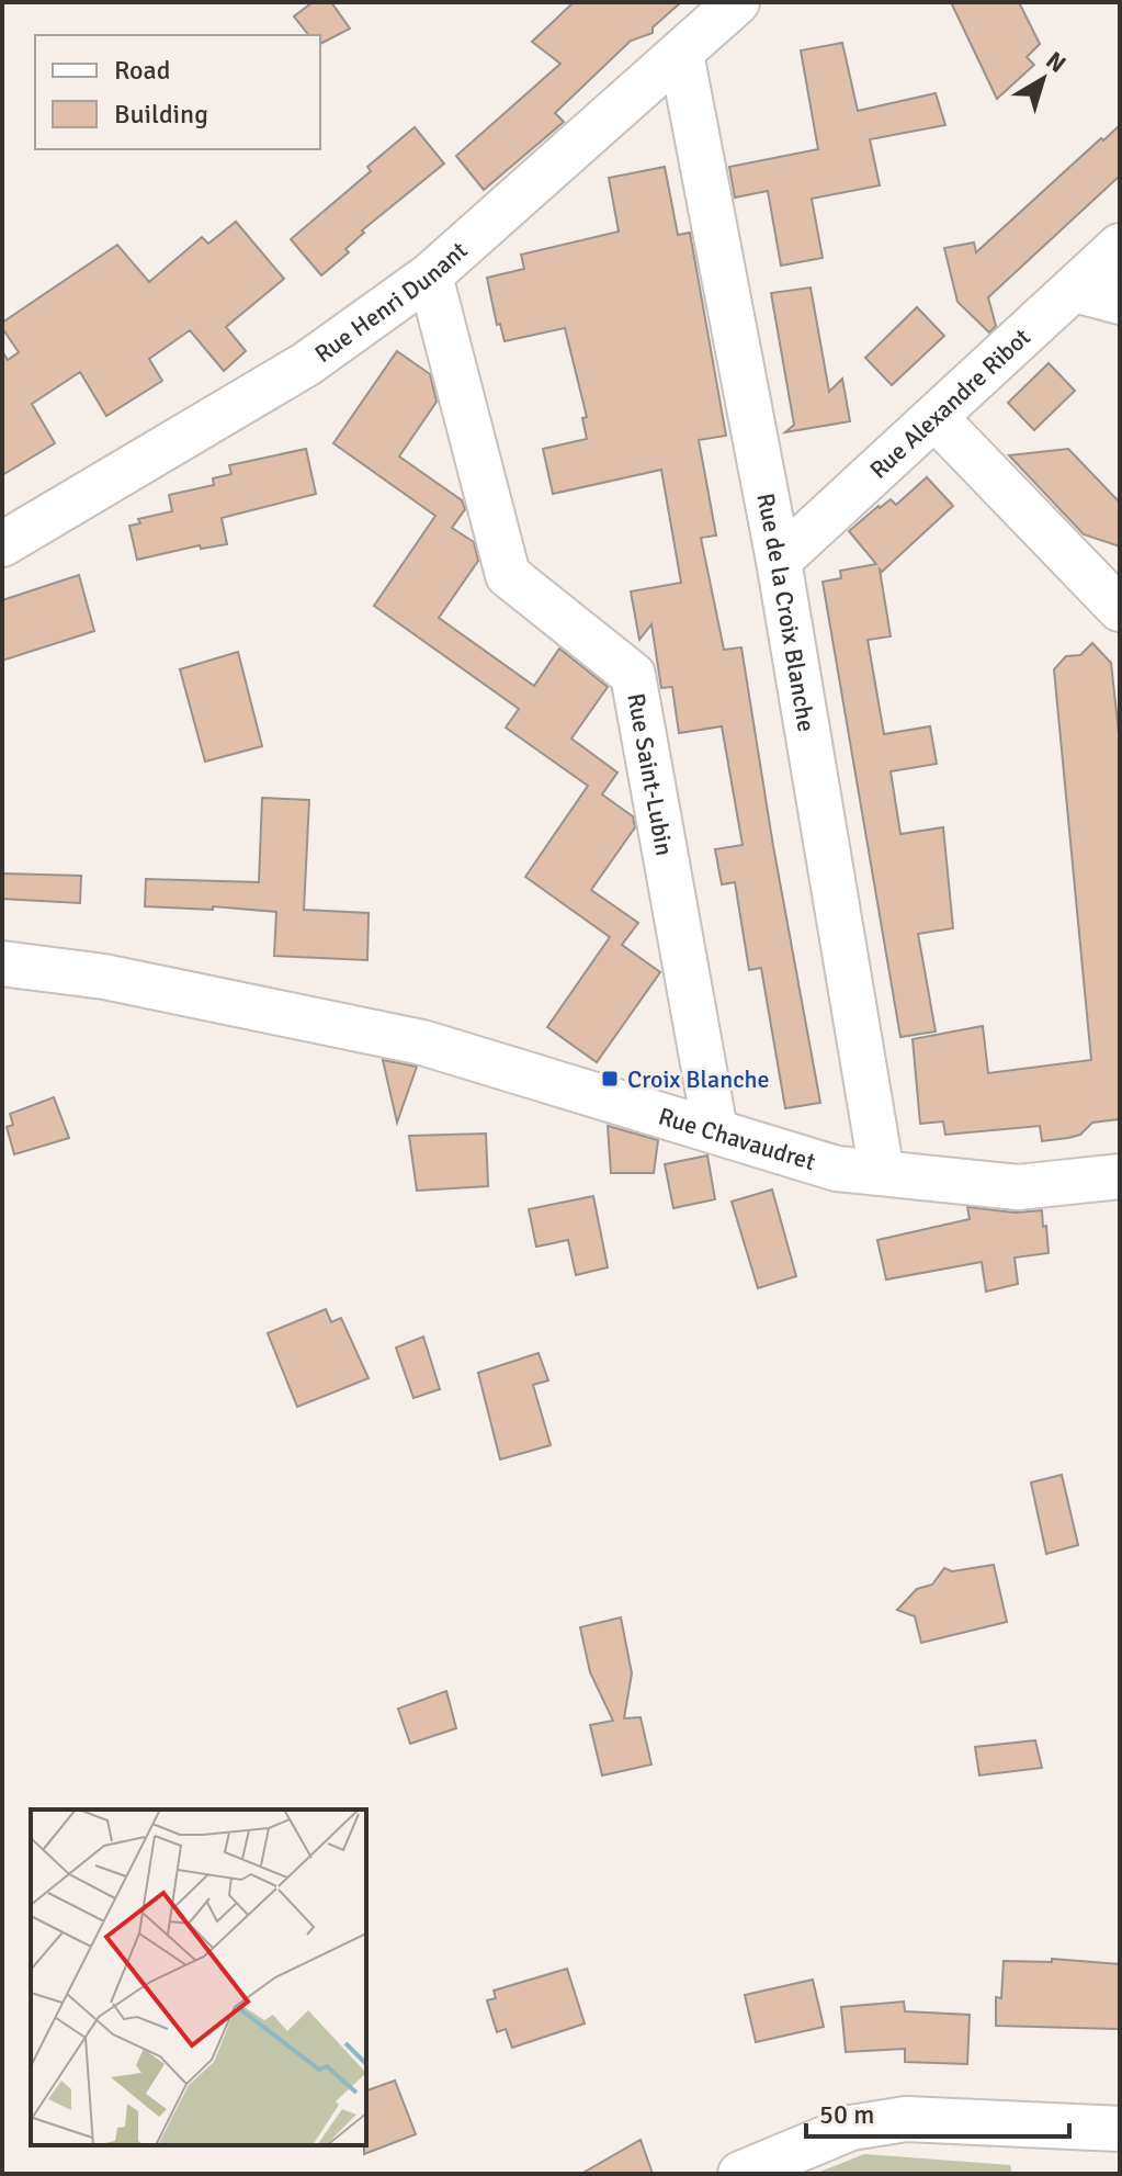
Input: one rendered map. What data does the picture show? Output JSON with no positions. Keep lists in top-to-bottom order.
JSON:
{
  "streets": {
    "street": [
      "Rue Henri Dunant",
      "Rue Alexandre Ribot",
      "Rue de la Croix Blanche",
      "Rue Saint-Lubin",
      "Rue Chavaudret"
    ]
  },
  "crossings": [
    ["Rue Henri Dunant", "Rue de la Croix Blanche"],
    ["Rue Henri Dunant", "Rue Saint-Lubin"],
    ["Rue Alexandre Ribot", "Rue de la Croix Blanche"],
    ["Rue de la Croix Blanche", "Rue Chavaudret"],
    ["Rue Saint-Lubin", "Rue Chavaudret"]
  ],
  "places": {
    "transit": ["Croix Blanche"]
  },
  "legend": ["Road", "Building"],
  "scale_bar": "50 m",
  "north": "top right"
}
